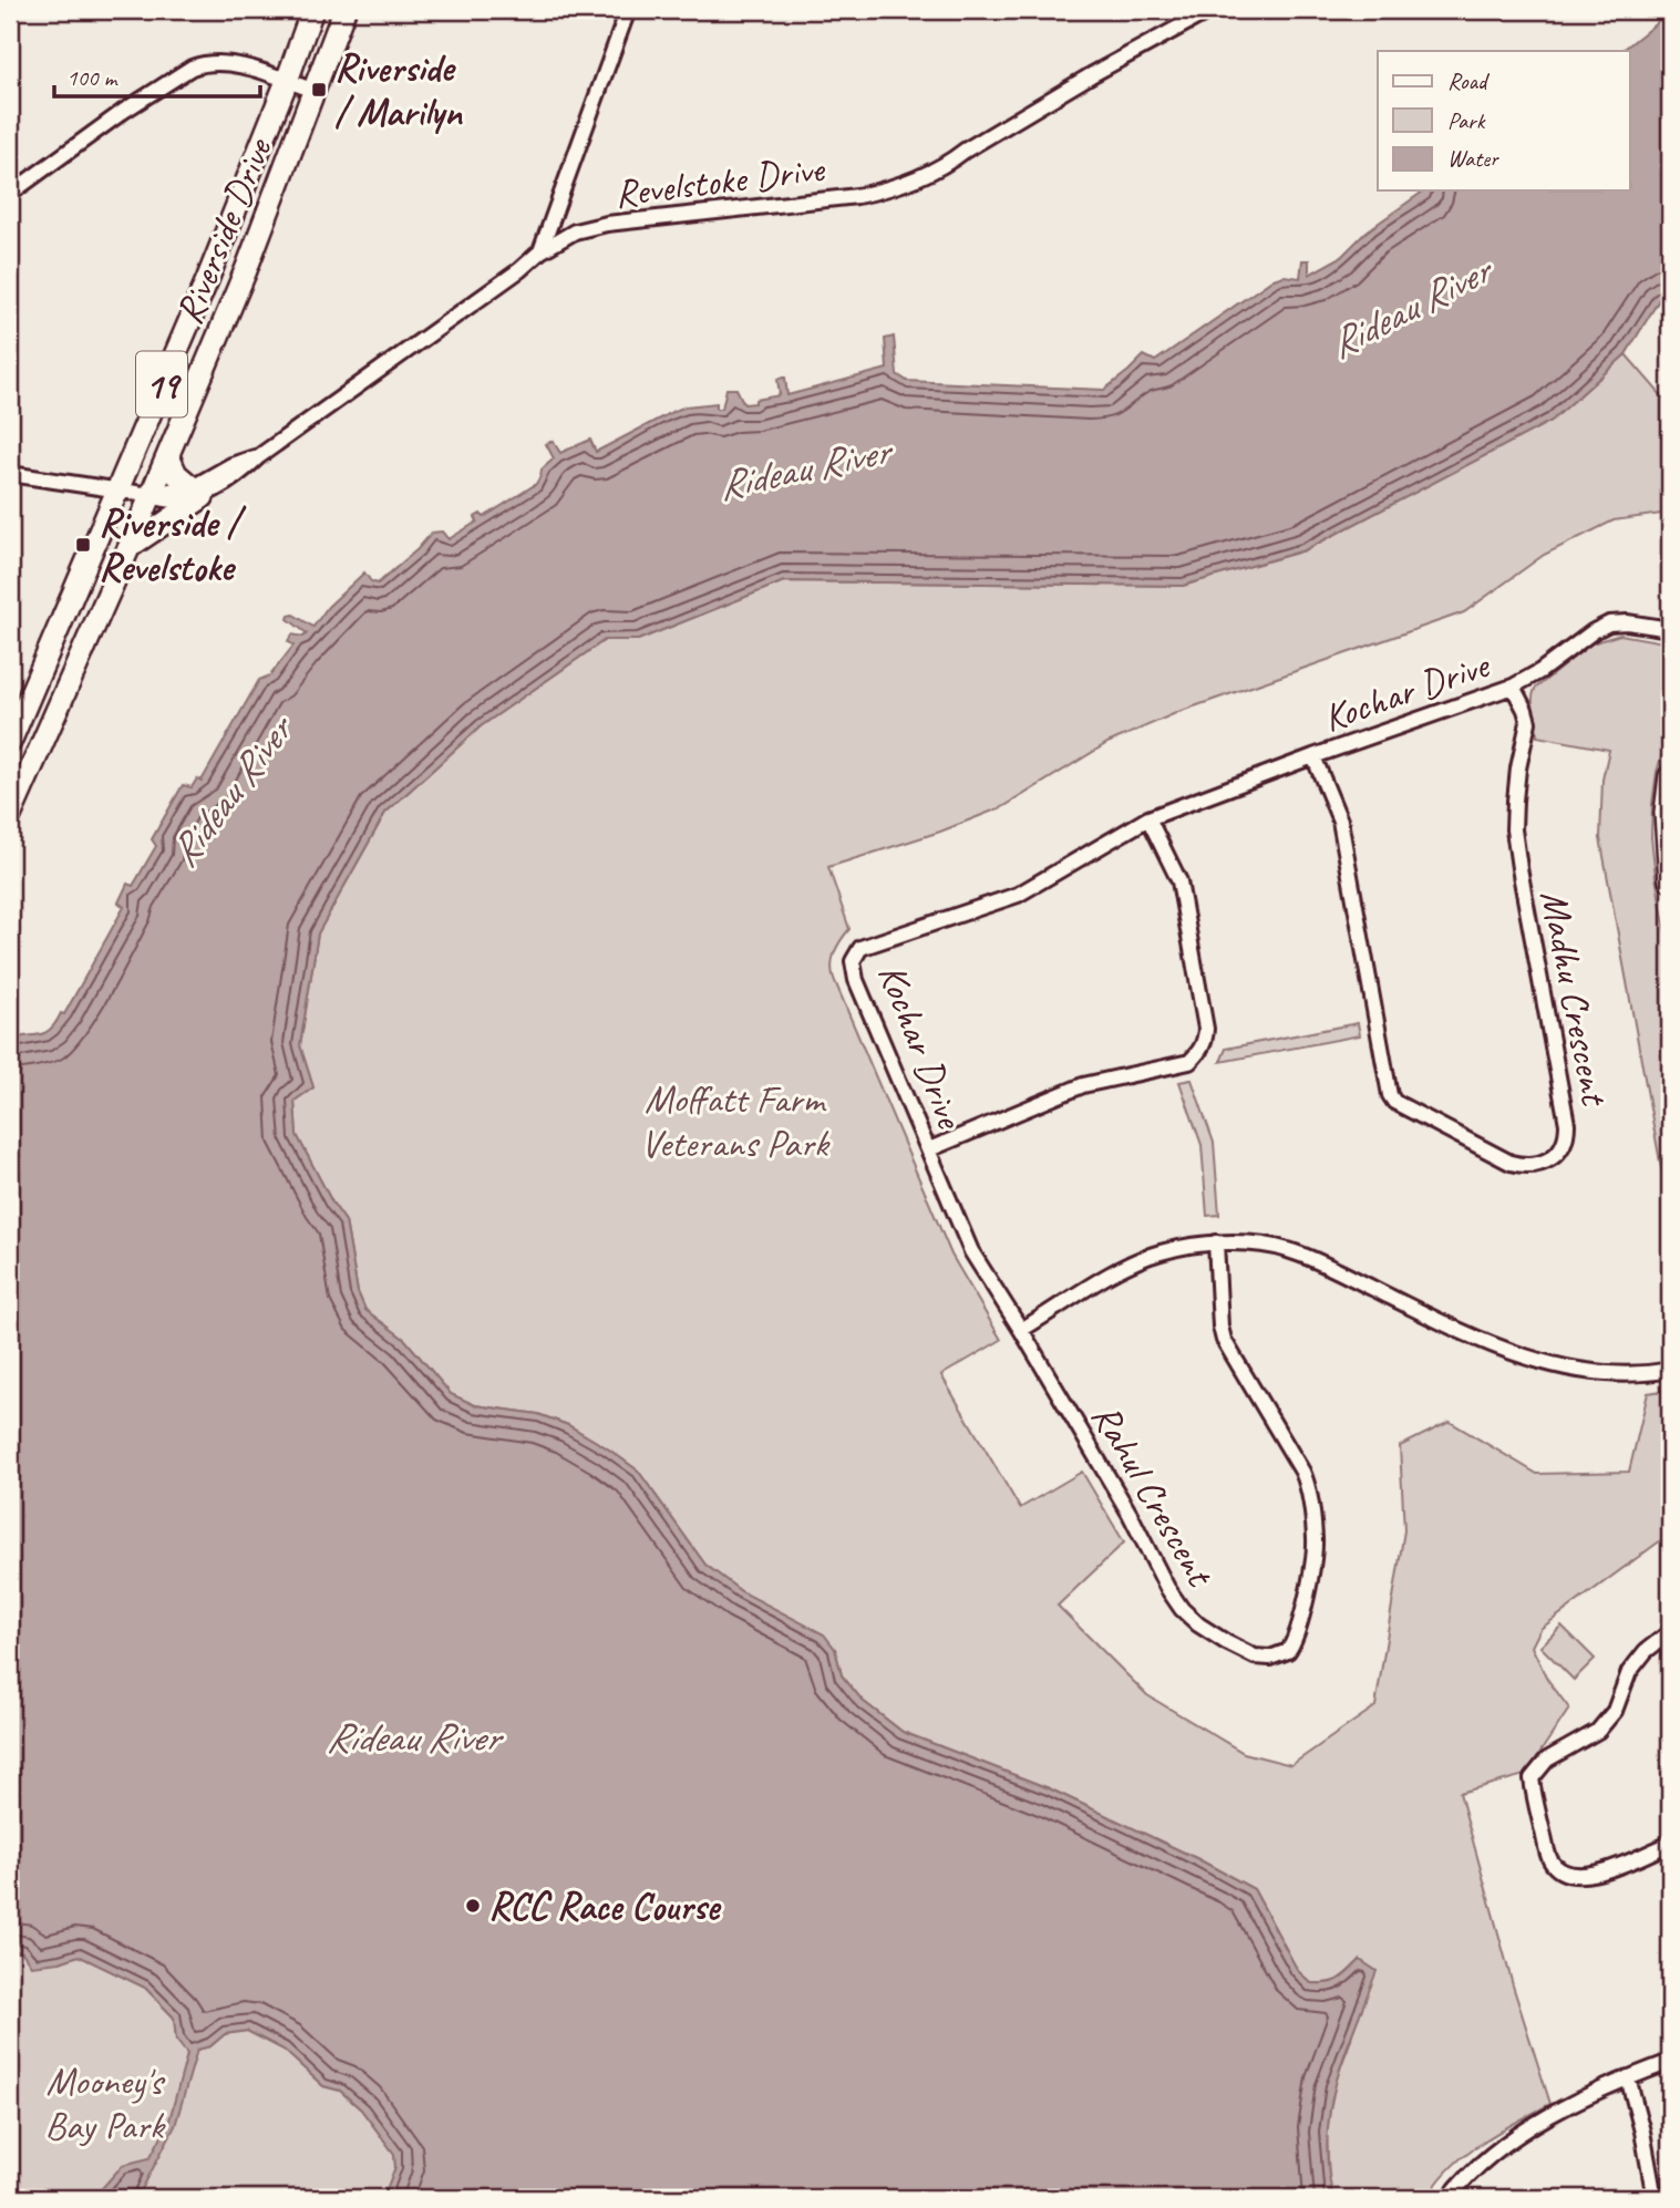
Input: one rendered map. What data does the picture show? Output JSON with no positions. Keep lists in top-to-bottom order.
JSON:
{
  "streets": {
    "main road": ["Riverside Drive", "19"],
    "street": [
      "Revelstoke Drive",
      "Kochar Drive",
      "Madhu Crescent",
      "Rahul Crescent"
    ]
  },
  "crossings": [
    ["Revelstoke Drive", "Riverside Drive"],
    ["Kochar Drive", "Madhu Crescent"],
    ["Kochar Drive", "Rahul Crescent"]
  ],
  "water": ["Rideau River"],
  "parks": ["Moffatt Farm Veterans Park", "Mooney's Bay Park"],
  "places": {
    "transit": ["Riverside / Marilyn", "Riverside / Revelstoke"],
    "other": ["RCC Race Course"]
  },
  "legend": ["Road", "Park", "Water"],
  "scale_bar": "100 m"
}
